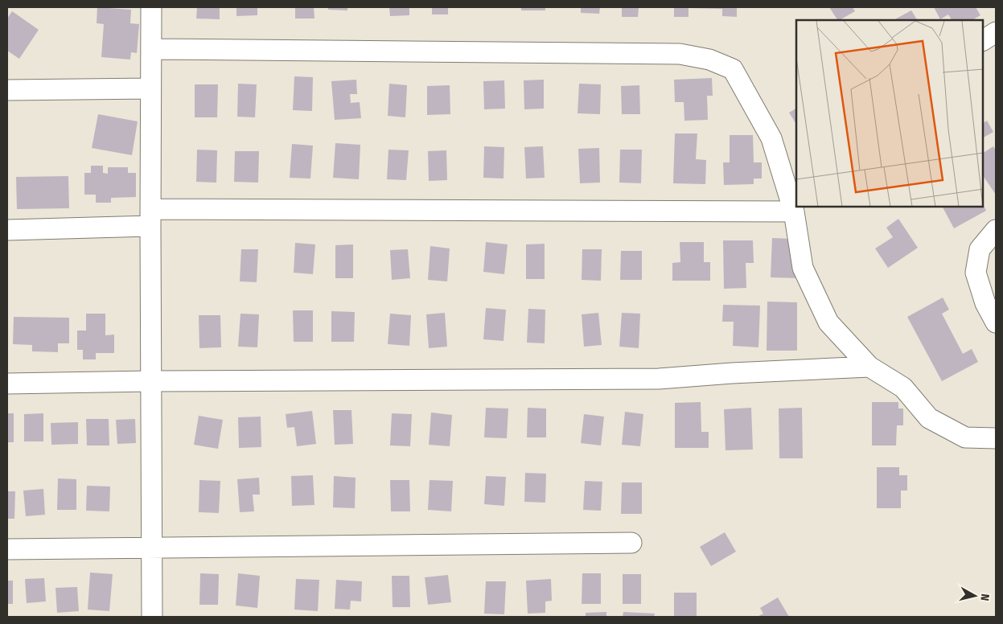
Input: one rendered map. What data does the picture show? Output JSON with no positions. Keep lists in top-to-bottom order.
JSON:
{
  "north": "right"
}
